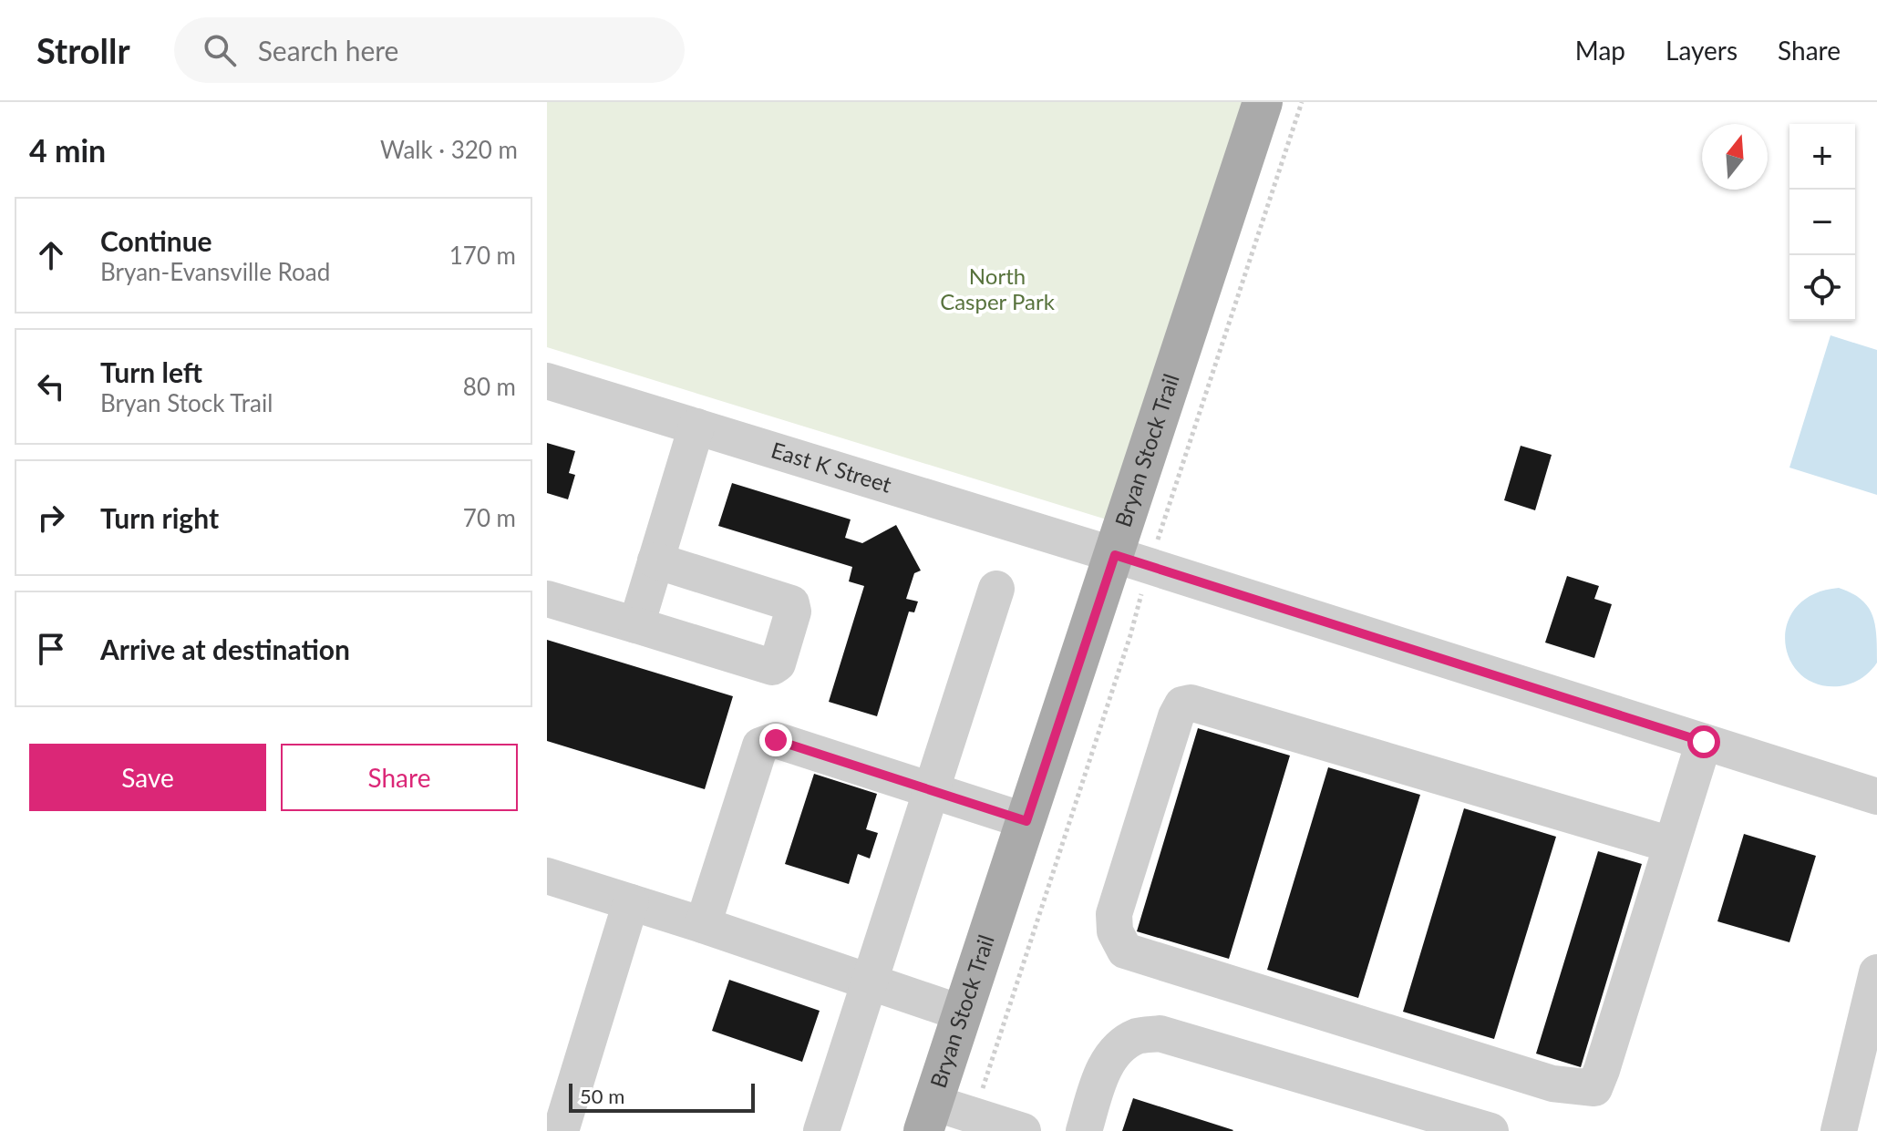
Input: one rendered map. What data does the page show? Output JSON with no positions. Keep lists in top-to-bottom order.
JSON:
{
  "streets": {
    "main road": ["Bryan Stock Trail"],
    "street": ["East K Street"]
  },
  "crossings": [
    ["Bryan Stock Trail", "East K Street"]
  ],
  "parks": ["North Casper Park"],
  "scale_bar": "50 m",
  "north": "top",
  "page": {
    "header": "Strollr",
    "search": "Search here",
    "nav": ["Map", "Layers", "Share"],
    "heading": ["4 min", "Walk · 320 m"],
    "map_buttons": ["+", "−"],
    "list": [
      ["Continue", "Bryan-Evansville Road", "170 m"],
      ["Turn left", "Bryan Stock Trail", "80 m"],
      ["Turn right", "70 m"],
      "Arrive at destination"
    ],
    "buttons": ["Save", "Share"],
    "scale": "50 m"
  }
}
